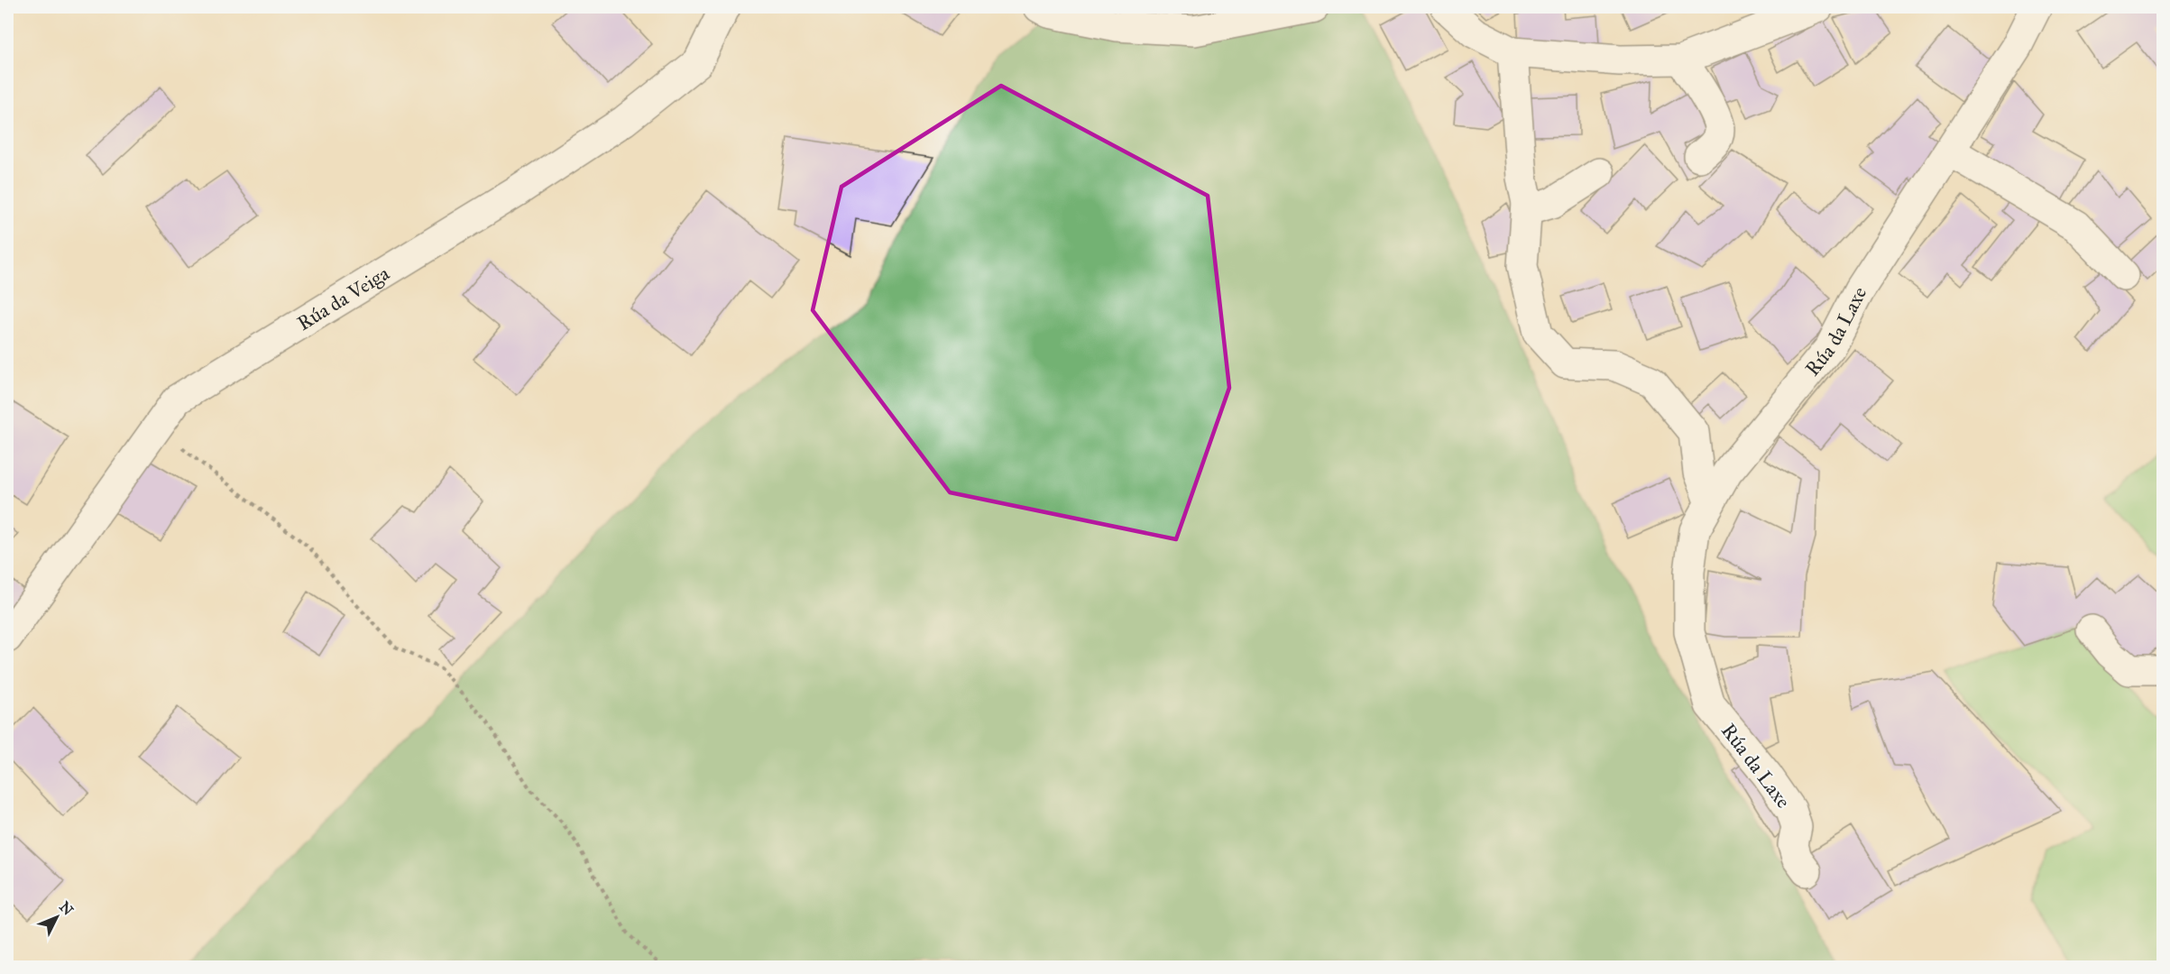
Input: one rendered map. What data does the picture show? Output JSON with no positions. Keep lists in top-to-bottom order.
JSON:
{
  "streets": {
    "street": ["Rúa da Veiga", "Rúa da Laxe"]
  },
  "north": "top right"
}
